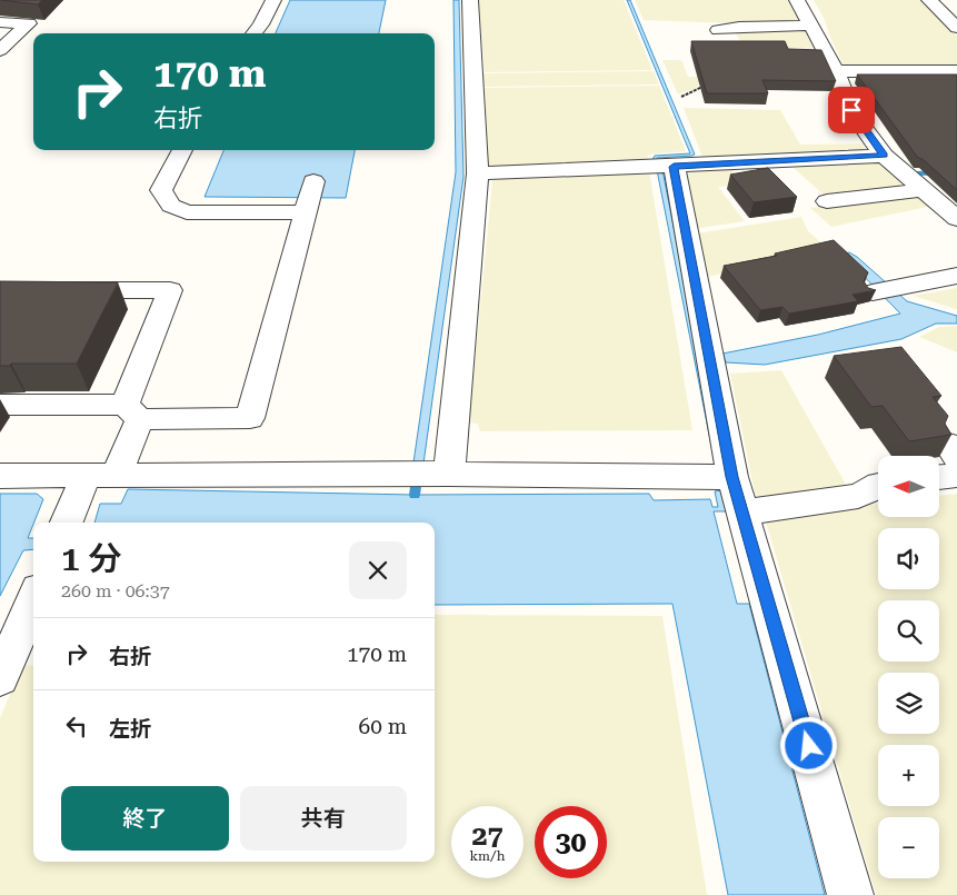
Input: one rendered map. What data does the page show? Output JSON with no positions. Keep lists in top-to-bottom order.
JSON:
{
  "north": "left",
  "page": {
    "turn": ["170 m", "右折"],
    "map_buttons": ["+", "−"],
    "heading": ["1 分", "260 m · 06:37"],
    "list": [
      {
        "name": "右折",
        "value": "170 m"
      },
      {
        "name": "左折",
        "value": "60 m"
      }
    ],
    "buttons": ["終了", "共有"],
    "speed": "27 km/h",
    "limit": "30"
  }
}
